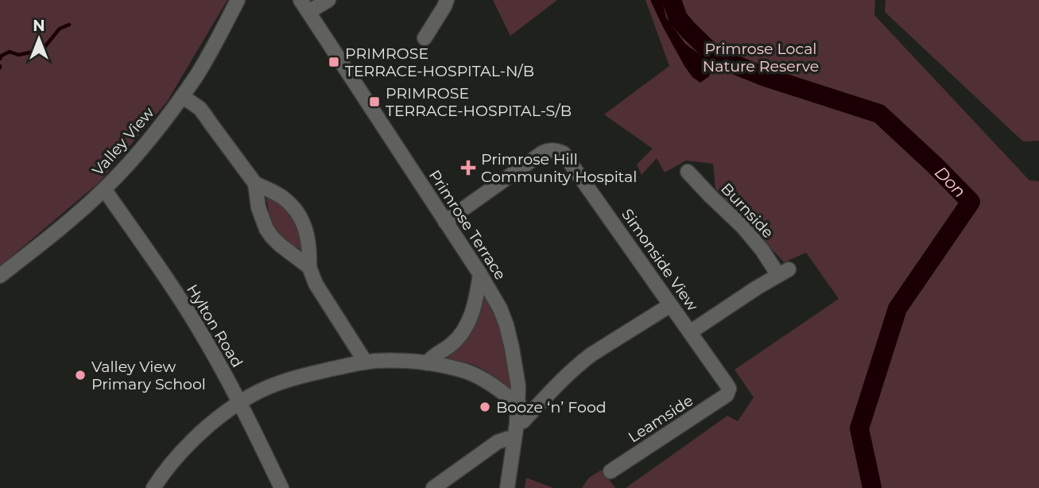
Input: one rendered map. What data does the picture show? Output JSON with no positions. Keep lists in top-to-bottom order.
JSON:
{
  "streets": {
    "street": [
      "Valley View",
      "Burnside",
      "Primrose Terrace",
      "Simonside View",
      "Hylton Road",
      "Leamside"
    ]
  },
  "crossings": [
    ["Valley View", "Hylton Road"],
    ["Burnside", "Simonside View"],
    ["Primrose Terrace", "Simonside View"],
    ["Simonside View", "Leamside"]
  ],
  "water": ["Don"],
  "parks": ["Primrose Local Nature Reserve"],
  "places": {
    "transit": ["PRIMROSE TERRACE-HOSPITAL-N/B", "PRIMROSE TERRACE-HOSPITAL-S/B"],
    "health": ["Primrose Hill Community Hospital"],
    "other": ["Valley View Primary School", "Booze ‘n’ Food"]
  },
  "north": "top"
}
